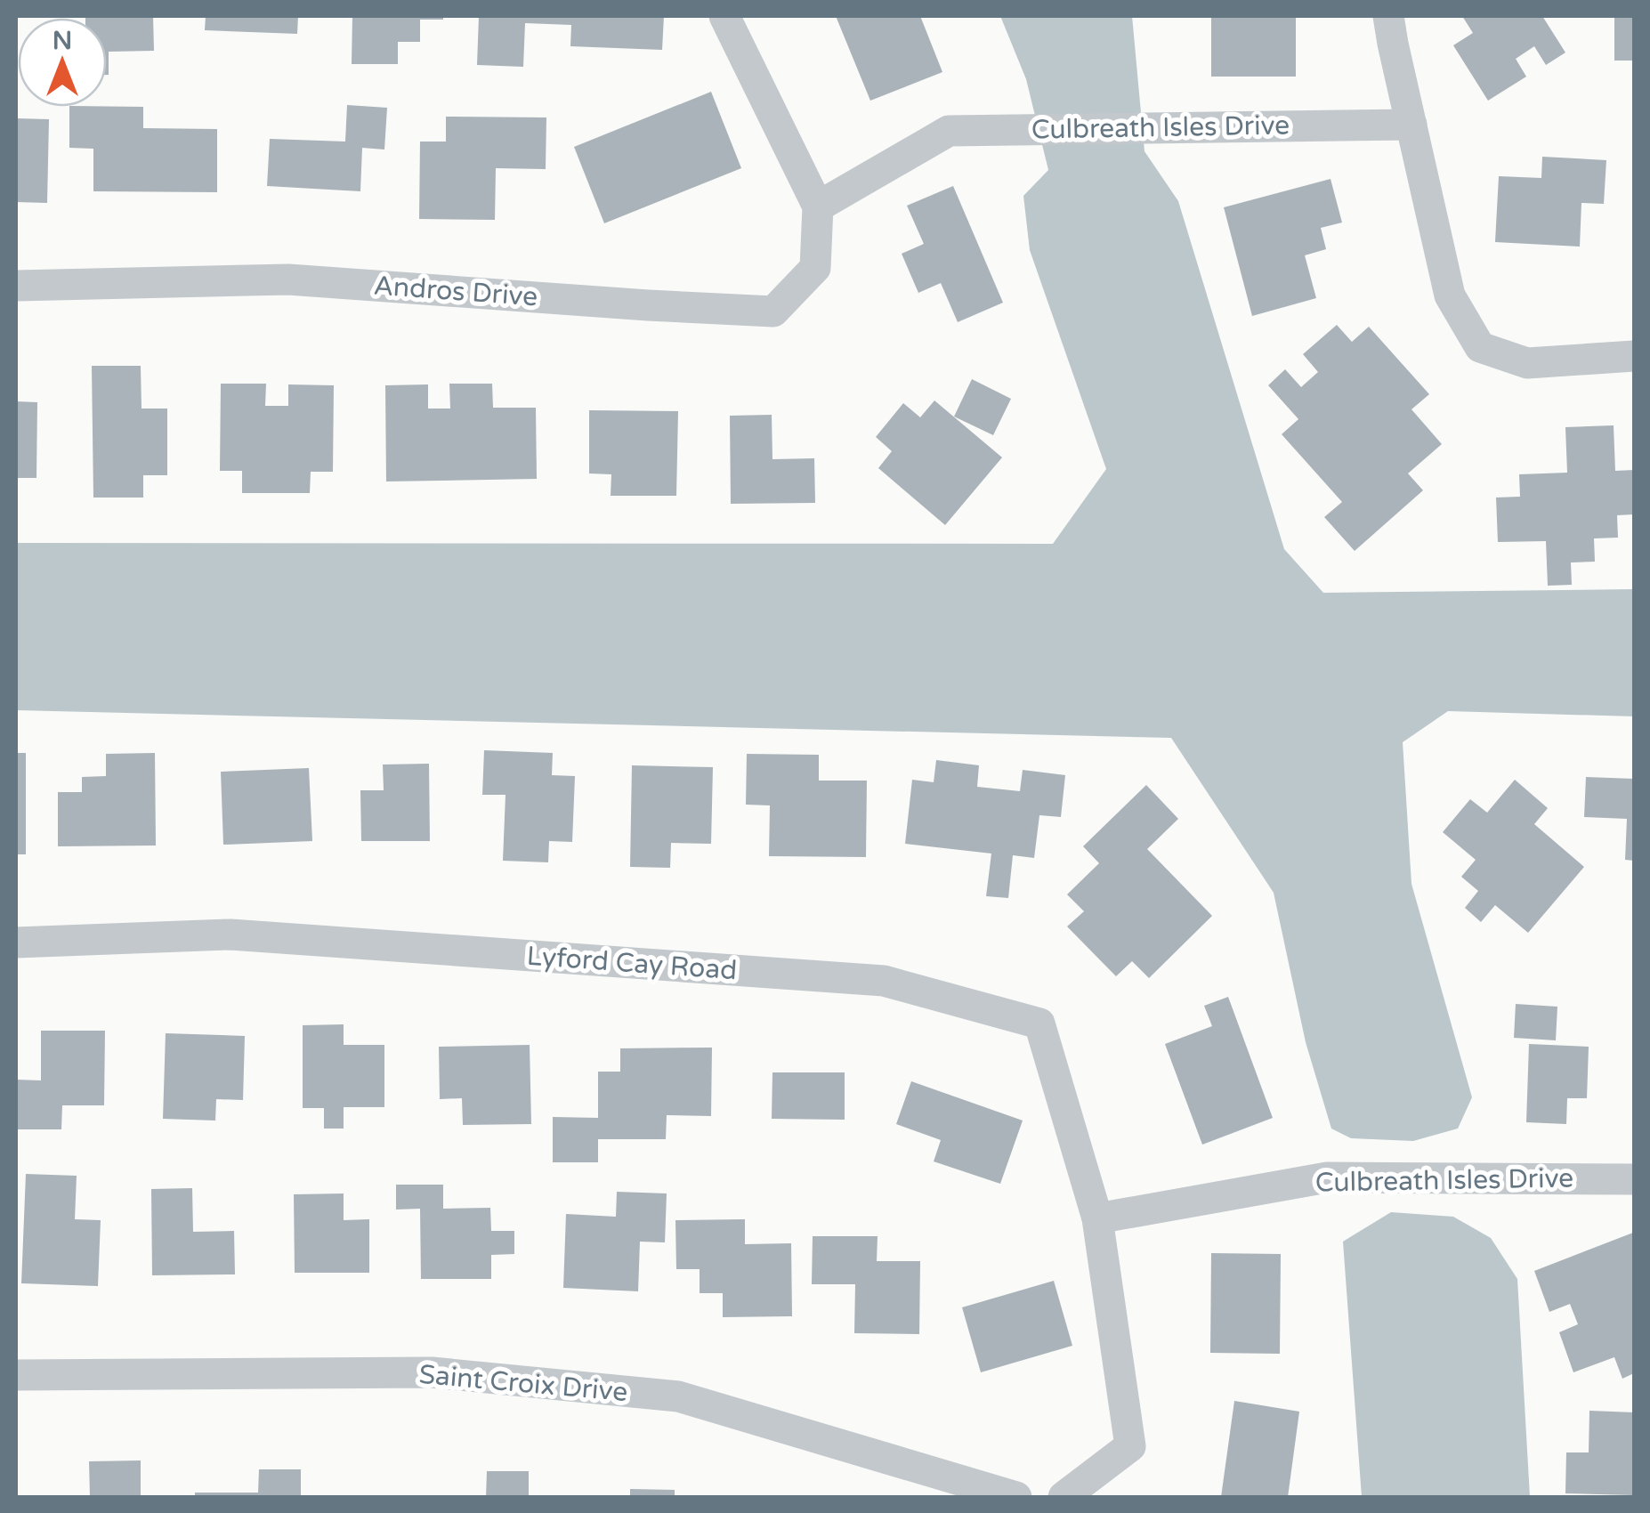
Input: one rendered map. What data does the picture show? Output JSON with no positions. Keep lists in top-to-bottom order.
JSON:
{
  "streets": {
    "street": [
      "Culbreath Isles Drive",
      "Andros Drive",
      "Lyford Cay Road",
      "Saint Croix Drive"
    ]
  },
  "crossings": [
    ["Culbreath Isles Drive", "Andros Drive"],
    ["Culbreath Isles Drive", "Lyford Cay Road"]
  ],
  "north": "top"
}
